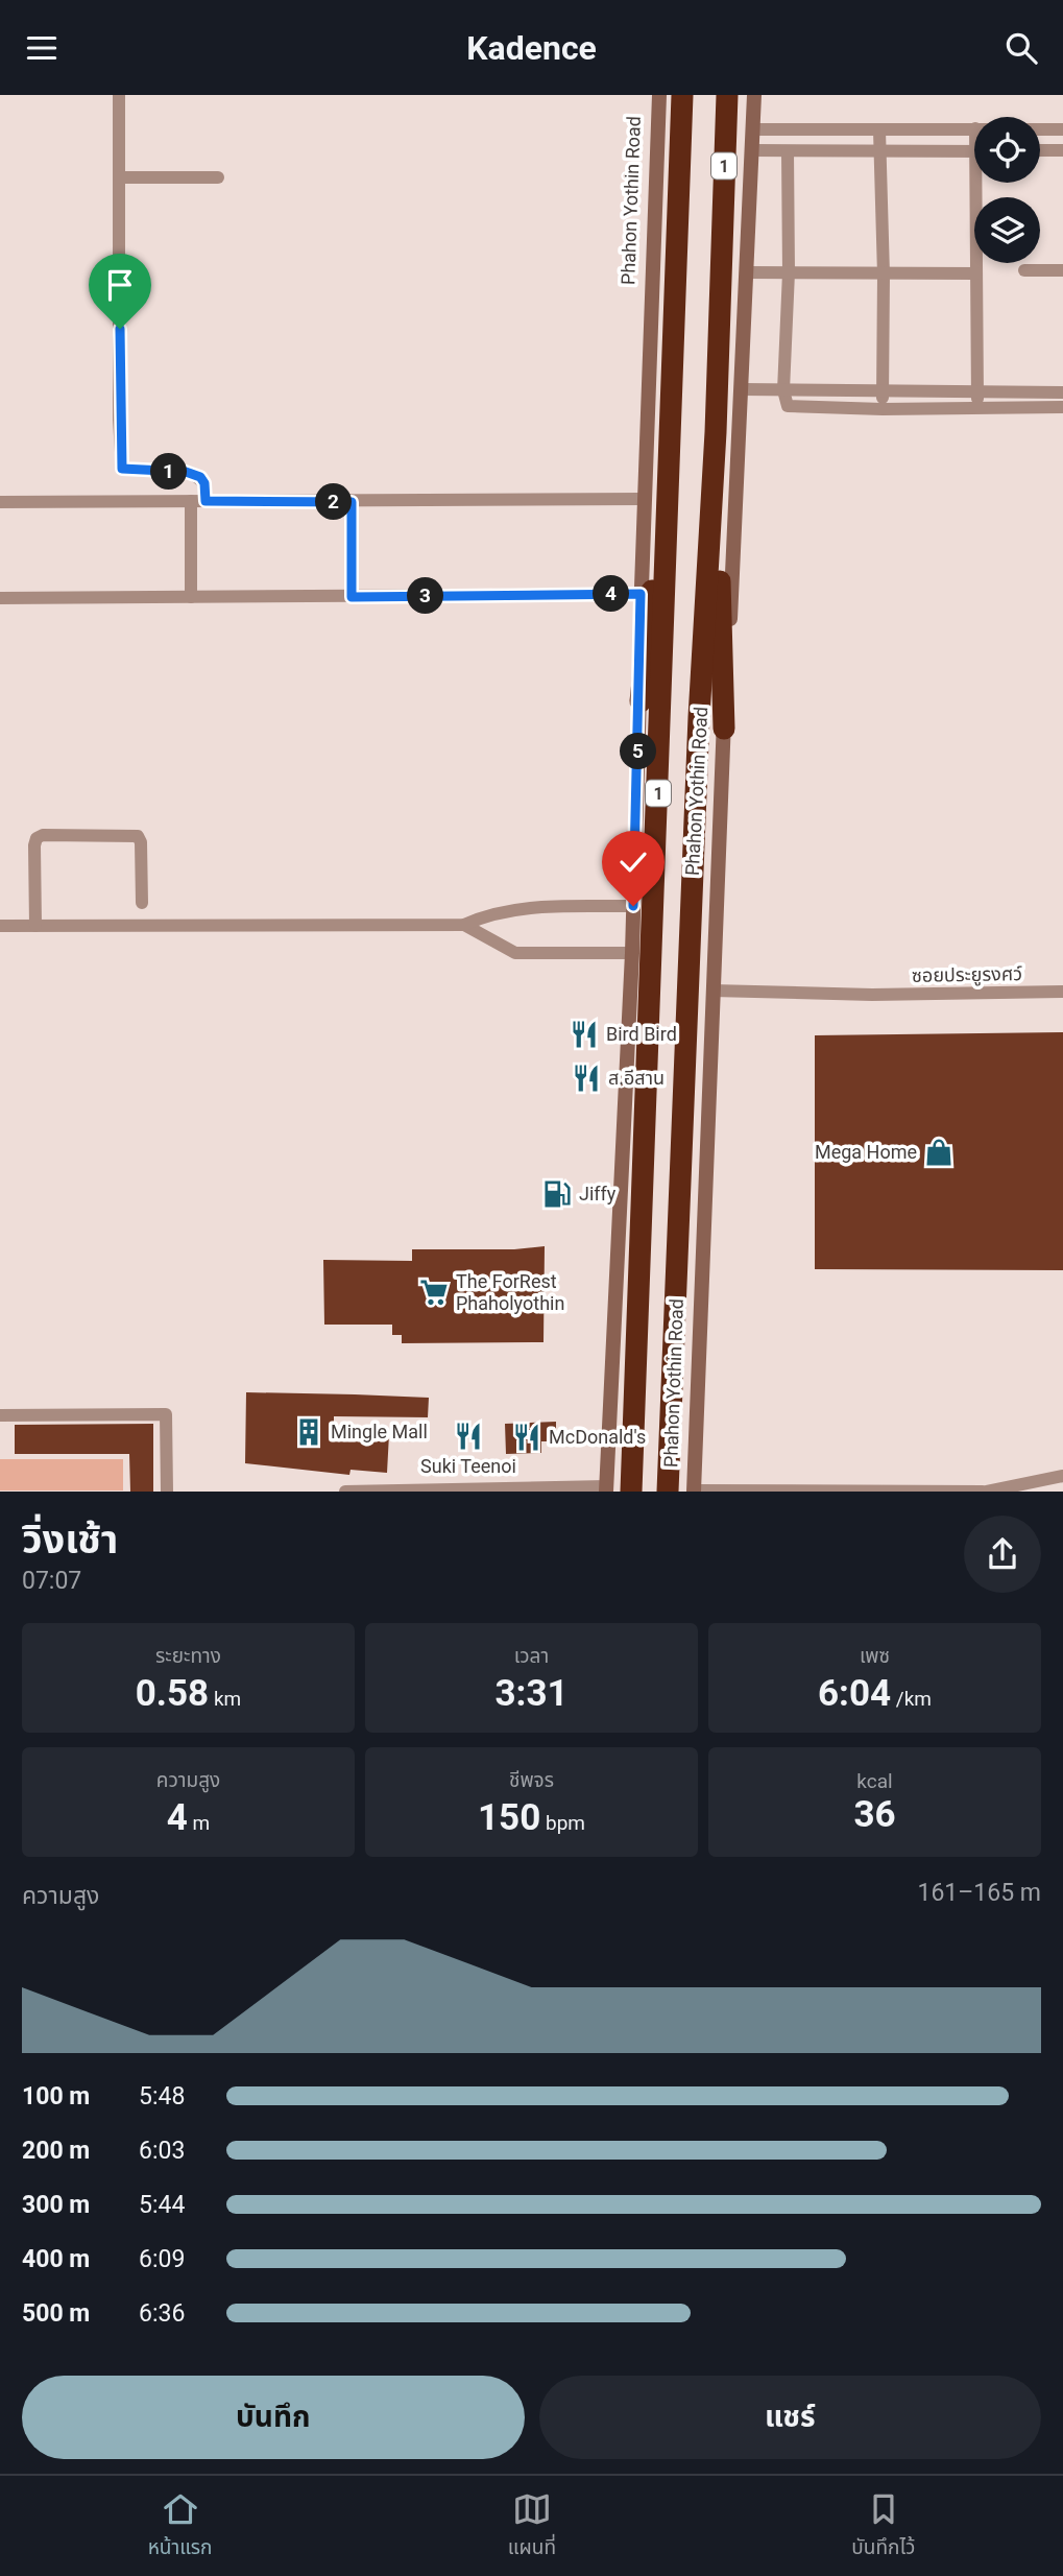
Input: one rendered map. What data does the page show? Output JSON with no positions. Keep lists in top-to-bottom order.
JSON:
{
  "streets": {
    "highway": ["1", "Phahon Yothin Road"],
    "street": ["ซอยประยูรงศว์"]
  },
  "crossings": [
    ["Phahon Yothin Road", "ซอยประยูรงศว์"]
  ],
  "places": {
    "restaurant": [
      "Bird Bird",
      "ส.อีสาน",
      "Suki Teenoi",
      "McDonald's"
    ],
    "shop": ["Mega Home"],
    "fuel station": ["Jiffy"],
    "supermarket": ["The ForRest Phaholyothin"],
    "building": ["Mingle Mall"]
  },
  "page": {
    "header": "Kadence",
    "pins": [
      "1",
      "2",
      "4",
      "3",
      "5"
    ],
    "heading": ["วิ่งเช้า", "07:07"],
    "stats": [
      ["ระยะทาง", "0.58 km"],
      ["เวลา", "3:31"],
      ["เพซ", "6:04 /km"],
      ["ความสูง", "4 m"],
      ["ชีพจร", "150 bpm"],
      ["kcal", "36"]
    ],
    "chart": ["ความสูง", "161–165 m"],
    "list": [
      {
        "name": "100 m",
        "note": "5:48"
      },
      {
        "name": "200 m",
        "note": "6:03"
      },
      {
        "name": "300 m",
        "note": "5:44"
      },
      {
        "name": "400 m",
        "note": "6:09"
      },
      {
        "name": "500 m",
        "note": "6:36"
      }
    ],
    "buttons": ["บันทึก", "แชร์"],
    "tabs": ["หน้าแรก", "แผนที่", "บันทึกไว้"]
  }
}
